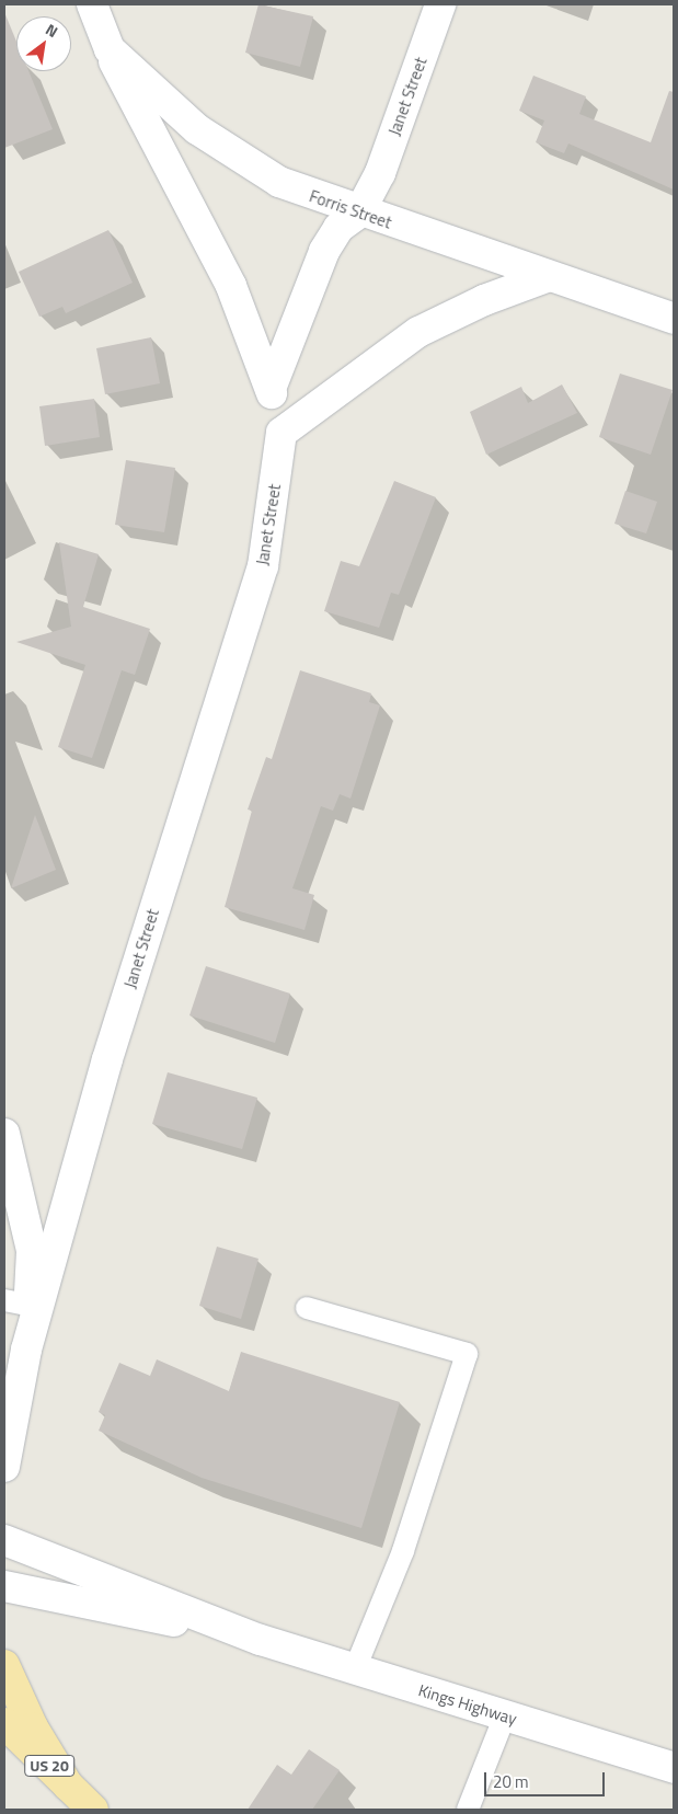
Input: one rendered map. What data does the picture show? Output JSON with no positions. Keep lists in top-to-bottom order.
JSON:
{
  "streets": {
    "main road": ["US 20"],
    "street": ["Janet Street", "Forris Street", "Kings Highway"]
  },
  "crossings": [
    ["Janet Street", "Forris Street"]
  ],
  "scale_bar": "20 m",
  "north": "top right"
}
